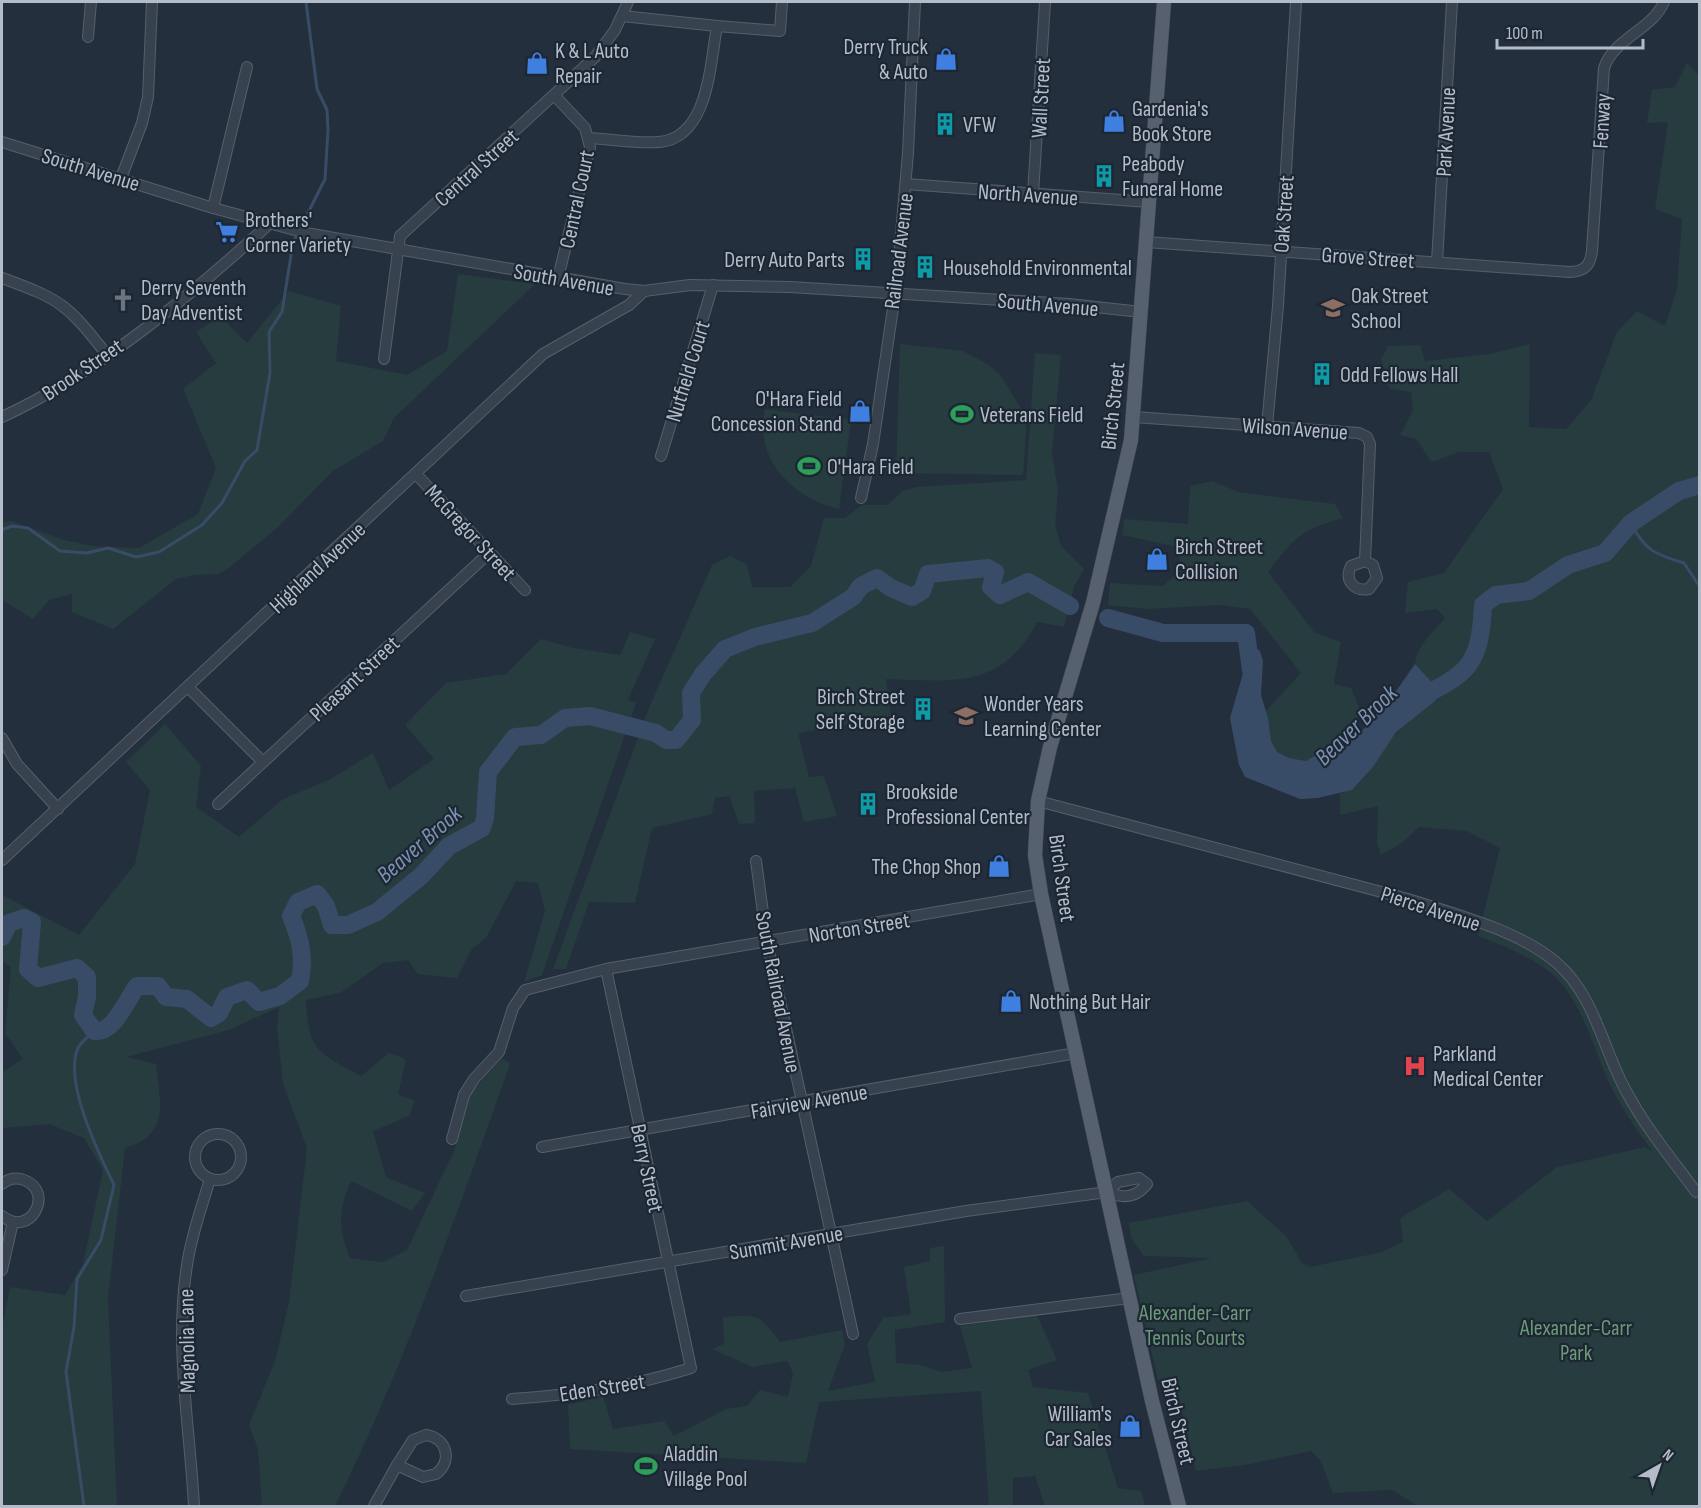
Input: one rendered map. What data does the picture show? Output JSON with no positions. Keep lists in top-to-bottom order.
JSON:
{
  "streets": {
    "main road": ["Birch Street"],
    "street": [
      "Wall Street",
      "Fenway",
      "Park Avenue",
      "Central Street",
      "South Avenue",
      "North Avenue",
      "Central Court",
      "Oak Street",
      "Railroad Avenue",
      "Grove Street",
      "Brook Street",
      "Nutfield Court",
      "Wilson Avenue",
      "McGregor Street",
      "Highland Avenue",
      "Pleasant Street",
      "Pierce Avenue",
      "Norton Street",
      "South Railroad Avenue",
      "Fairview Avenue",
      "Berry Street",
      "Summit Avenue",
      "Magnolia Lane",
      "Eden Street"
    ]
  },
  "crossings": [
    ["Wall Street", "North Avenue"],
    ["Fenway", "Grove Street"],
    ["Park Avenue", "Grove Street"],
    ["Central Street", "South Avenue"],
    ["Central Street", "Central Court"],
    ["South Avenue", "Central Court"],
    ["South Avenue", "Railroad Avenue"],
    ["South Avenue", "Brook Street"],
    ["South Avenue", "Nutfield Court"],
    ["South Avenue", "Birch Street"],
    ["South Avenue", "Highland Avenue"],
    ["North Avenue", "Railroad Avenue"],
    ["North Avenue", "Birch Street"],
    ["Oak Street", "Grove Street"],
    ["Oak Street", "Wilson Avenue"],
    ["Grove Street", "Birch Street"],
    ["Birch Street", "Wilson Avenue"],
    ["Birch Street", "Pierce Avenue"],
    ["Birch Street", "Norton Street"],
    ["Birch Street", "Fairview Avenue"],
    ["Birch Street", "Summit Avenue"],
    ["McGregor Street", "Highland Avenue"],
    ["McGregor Street", "Pleasant Street"],
    ["Norton Street", "South Railroad Avenue"],
    ["Norton Street", "Berry Street"],
    ["South Railroad Avenue", "Fairview Avenue"],
    ["South Railroad Avenue", "Summit Avenue"],
    ["Fairview Avenue", "Berry Street"],
    ["Berry Street", "Summit Avenue"],
    ["Berry Street", "Eden Street"]
  ],
  "water": ["Beaver Brook"],
  "parks": ["Alexander-Carr Tennis Courts", "Alexander-Carr Park"],
  "places": {
    "shop": [
      "Derry Truck & Auto",
      "K & L Auto Repair",
      "Gardenia's Book Store",
      "O'Hara Field Concession Stand",
      "Birch Street Collision",
      "The Chop Shop",
      "Nothing But Hair",
      "William's Car Sales"
    ],
    "building": [
      "VFW",
      "Peabody Funeral Home",
      "Derry Auto Parts",
      "Household Environmental",
      "Odd Fellows Hall",
      "Birch Street Self Storage",
      "Brookside Professional Center"
    ],
    "supermarket": ["Brothers' Corner Variety"],
    "church": ["Derry Seventh Day Adventist"],
    "school or university": ["Oak Street School", "Wonder Years Learning Center"],
    "sports": ["Veterans Field", "O'Hara Field", "Aladdin Village Pool"],
    "hospital": ["Parkland Medical Center"]
  },
  "scale_bar": "100 m",
  "north": "top right"
}
